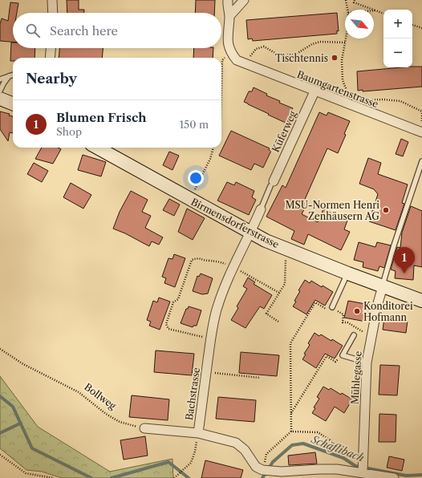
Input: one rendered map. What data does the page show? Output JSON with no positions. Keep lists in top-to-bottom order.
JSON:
{
  "streets": {
    "main road": ["Birmensdorferstrasse"],
    "street": [
      "Baumgartenstrasse",
      "Küferweg",
      "Mühlegasse",
      "Bachstrasse"
    ],
    "path": ["Bollweg"]
  },
  "crossings": [
    ["Baumgartenstrasse", "Küferweg"],
    ["Küferweg", "Birmensdorferstrasse"],
    ["Küferweg", "Bachstrasse"],
    ["Birmensdorferstrasse", "Mühlegasse"],
    ["Birmensdorferstrasse", "Bachstrasse"]
  ],
  "water": ["Schäflibach"],
  "places": ["Tischtennis", "MSU-Normen Henri Zenhäusern AG", "Konditorei Hofmann"],
  "north": "bottom right",
  "page": {
    "map_buttons": ["+", "−"],
    "search": "Search here",
    "heading": "Nearby",
    "list": [
      {
        "mark": "1",
        "name": "Blumen Frisch",
        "note": "Shop",
        "value": "150 m"
      }
    ],
    "pins": "1"
  }
}
